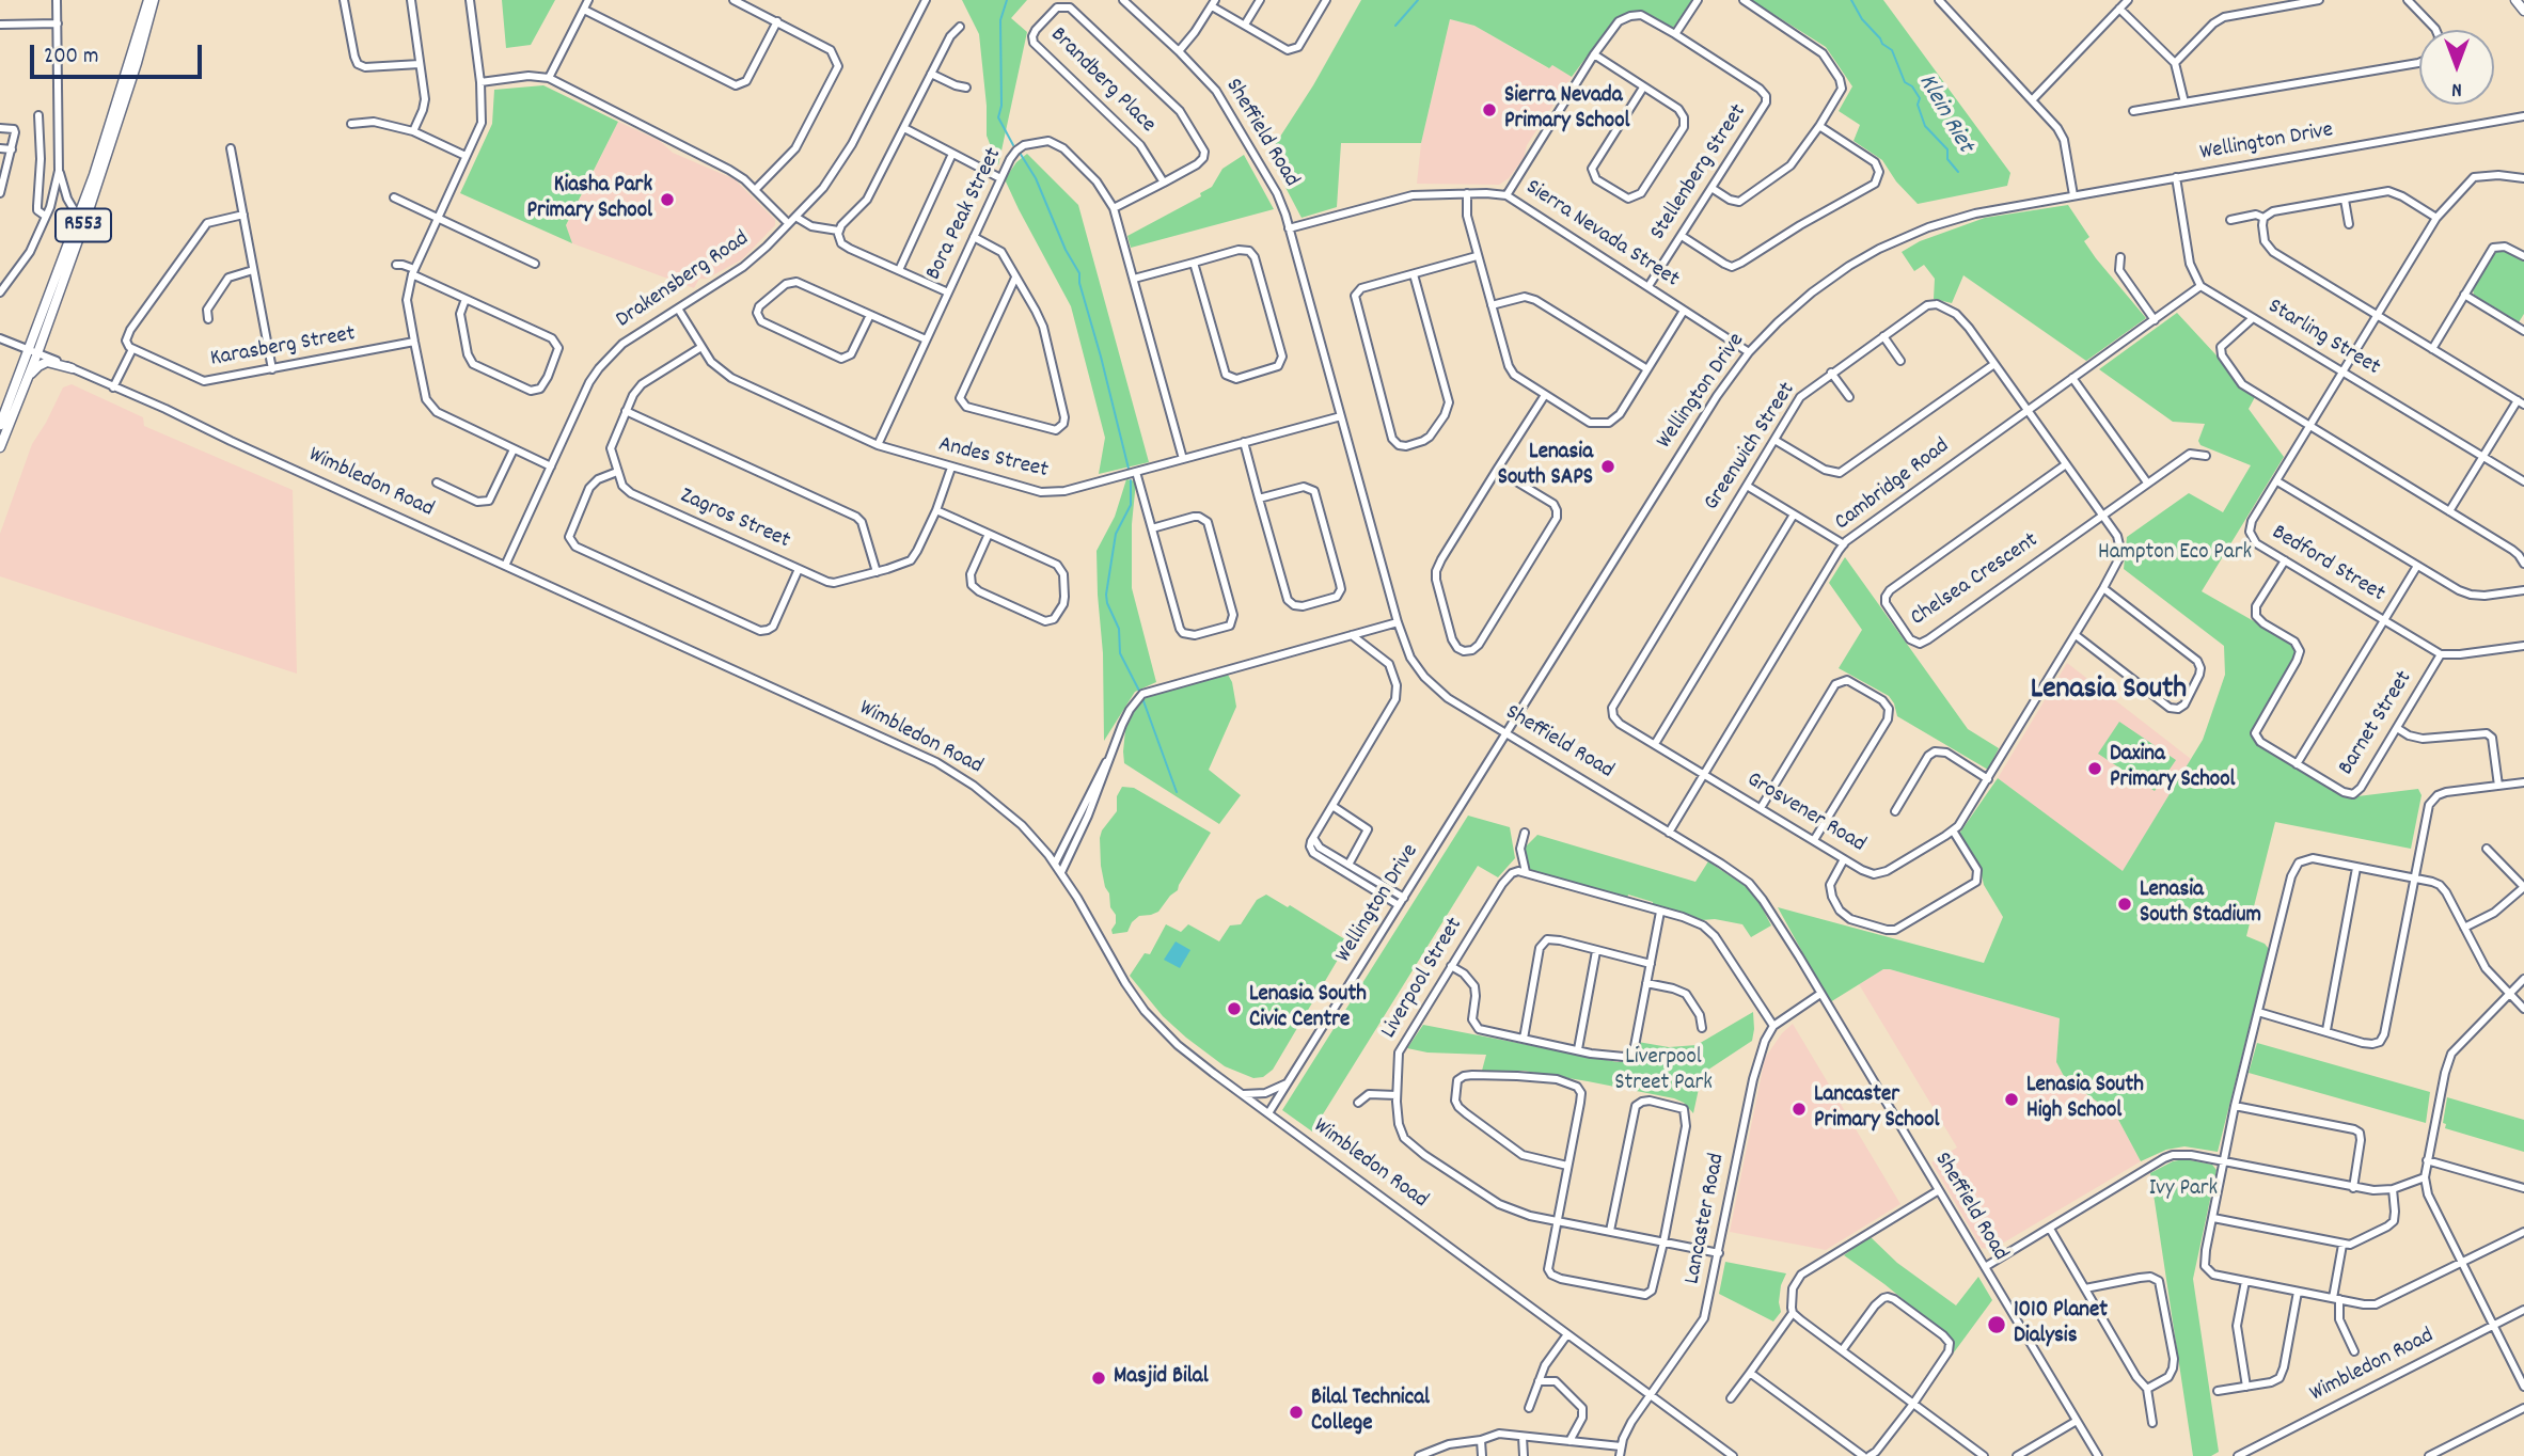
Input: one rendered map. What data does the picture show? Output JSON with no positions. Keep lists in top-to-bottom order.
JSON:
{
  "streets": {
    "main road": ["R553"],
    "street": [
      "Brandberg Place",
      "Sheffield Road",
      "Wellington Drive",
      "Stellenberg Street",
      "Bora Peak Street",
      "Sierra Nevada Street",
      "Drakensberg Road",
      "Starling Street",
      "Karasberg Street",
      "Greenwich Street",
      "Andes Street",
      "Wimbledon Road",
      "Cambridge Road",
      "Zagros Street",
      "Bedford Street",
      "Chelsea Crescent",
      "Barnet Street",
      "Grosvener Road",
      "Liverpool Street",
      "Lancaster Road"
    ]
  },
  "crossings": [
    ["Brandberg Place", "Bora Peak Street"],
    ["Sheffield Road", "Wellington Drive"],
    ["Sheffield Road", "Sierra Nevada Street"],
    ["Sheffield Road", "Andes Street"],
    ["Sheffield Road", "Cambridge Road"],
    ["Wellington Drive", "Sierra Nevada Street"],
    ["Wellington Drive", "Wimbledon Road"],
    ["Stellenberg Street", "Sierra Nevada Street"],
    ["Bora Peak Street", "Andes Street"],
    ["R553", "Wimbledon Road"],
    ["Drakensberg Road", "Andes Street"],
    ["Drakensberg Road", "Wimbledon Road"],
    ["Starling Street", "Cambridge Road"],
    ["Starling Street", "Bedford Street"],
    ["Greenwich Street", "Cambridge Road"],
    ["Greenwich Street", "Grosvener Road"],
    ["Andes Street", "Zagros Street"],
    ["Wimbledon Road", "Lancaster Road"],
    ["Cambridge Road", "Grosvener Road"],
    ["Bedford Street", "Barnet Street"],
    ["Chelsea Crescent", "Grosvener Road"],
    ["Liverpool Street", "Lancaster Road"]
  ],
  "districts": ["Lenasia South"],
  "water": ["Klein Riet"],
  "parks": ["Hampton Eco Park", "Liverpool Street Park", "Ivy Park"],
  "places": [
    "Sierra Nevada Primary School",
    "Kiasha Park Primary School",
    "Lenasia South SAPS",
    "Daxina Primary School",
    "Lenasia South Stadium",
    "Lenasia South Civic Centre",
    "Lenasia South High School",
    "Lancaster Primary School",
    "1010 Planet Dialysis",
    "Masjid Bilal",
    "Bilal Technical College"
  ],
  "scale_bar": "200 m",
  "north": "bottom"
}
